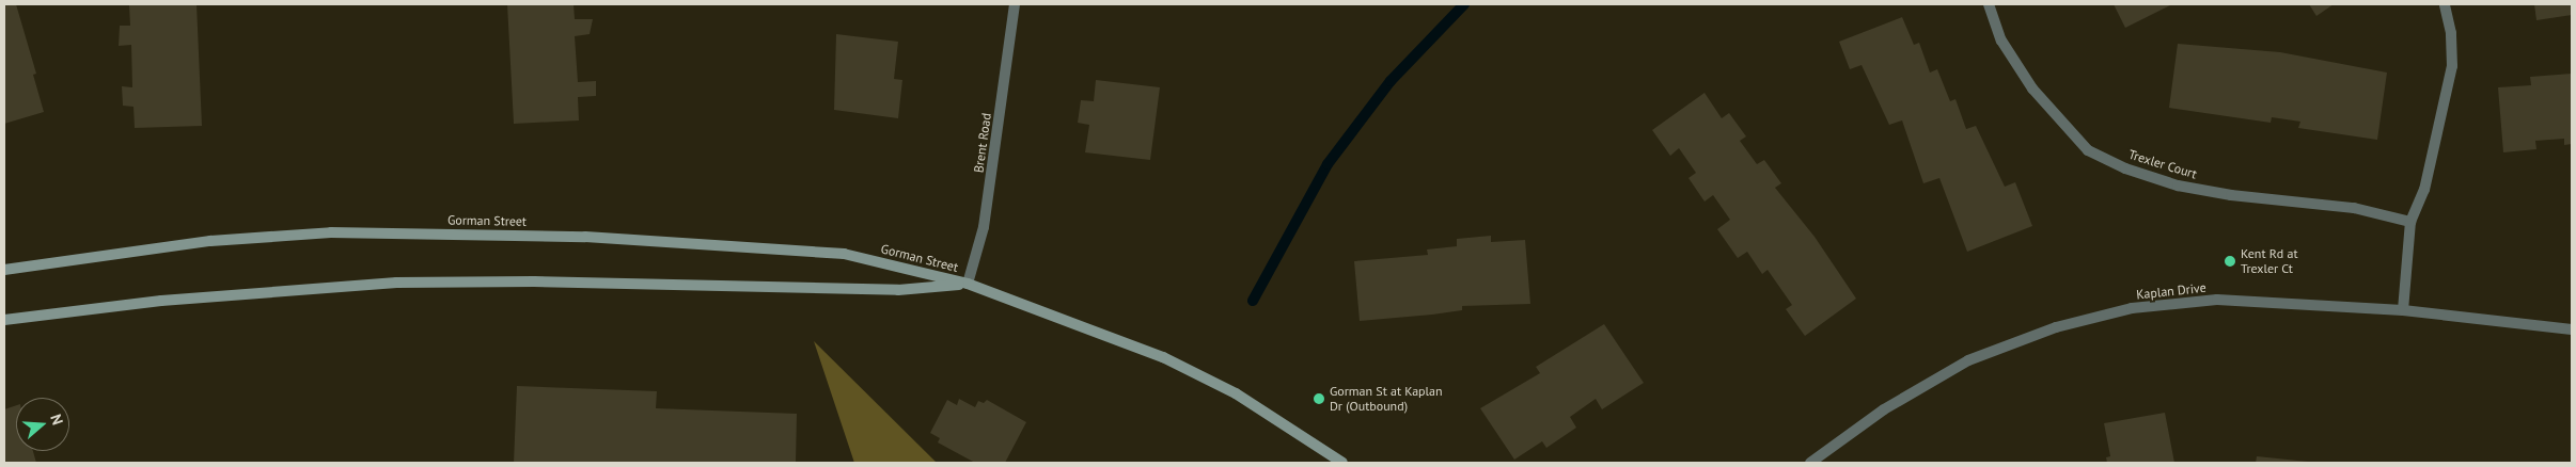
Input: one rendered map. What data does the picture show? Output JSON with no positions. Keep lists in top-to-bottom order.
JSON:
{
  "streets": {
    "main road": ["Gorman Street"],
    "street": ["Brent Road", "Trexler Court", "Kaplan Drive"]
  },
  "crossings": [
    ["Brent Road", "Gorman Street"]
  ],
  "places": ["Kent Rd at Trexler Ct", "Gorman St at Kaplan Dr (Outbound)"],
  "north": "right"
}
